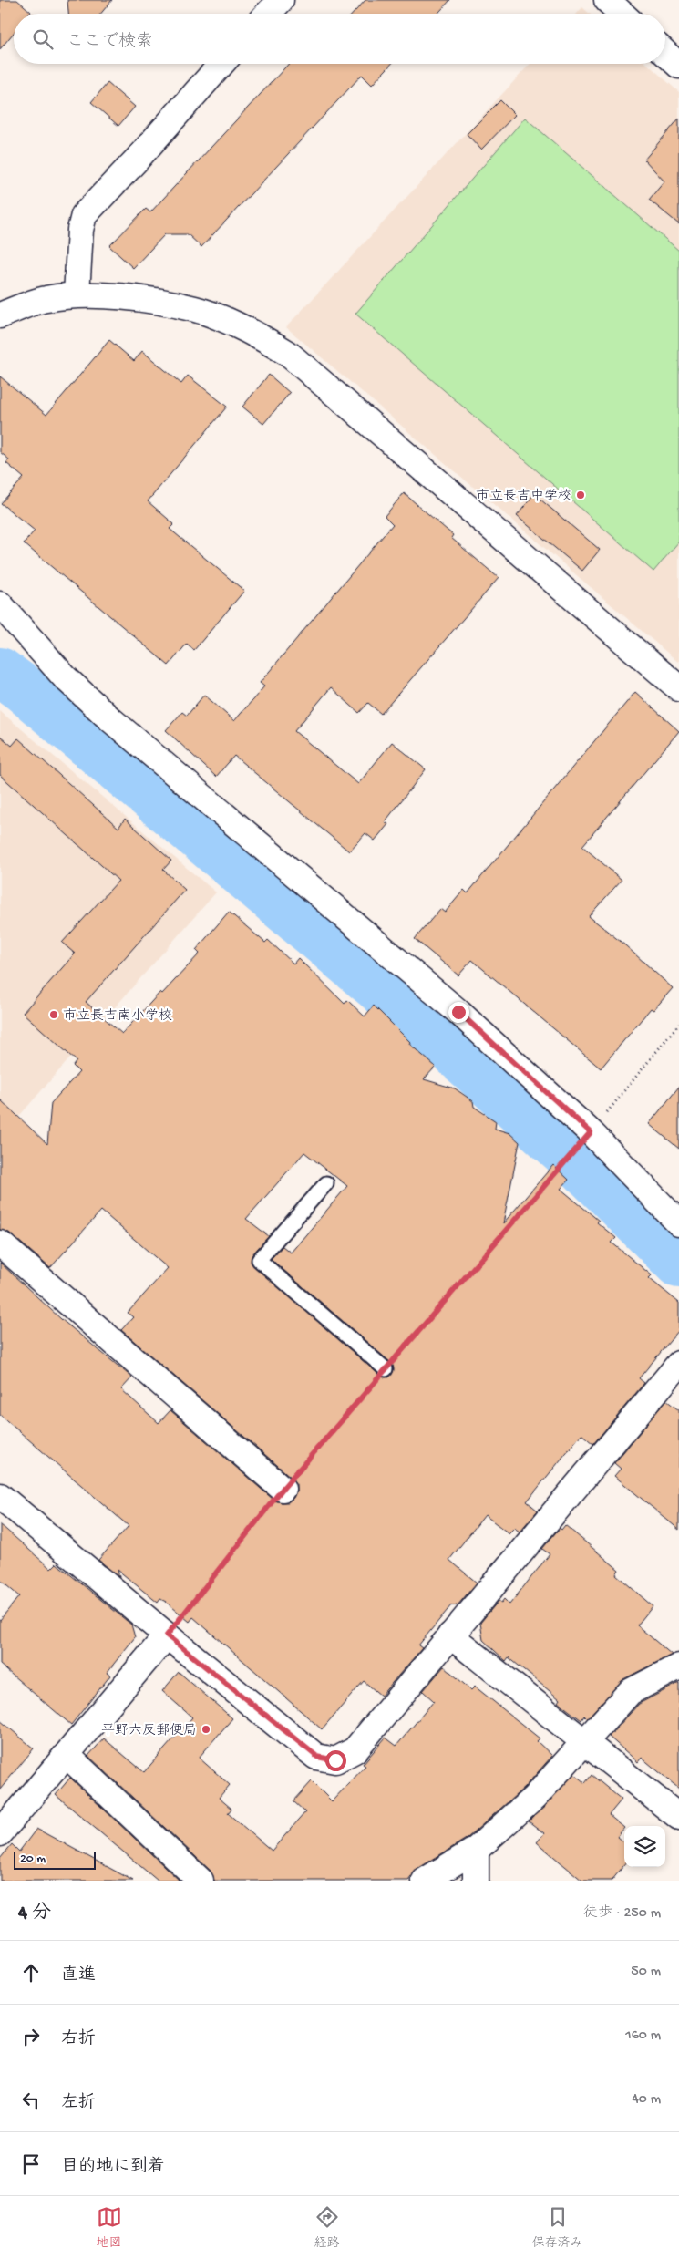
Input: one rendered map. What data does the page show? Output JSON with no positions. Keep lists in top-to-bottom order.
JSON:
{
  "places": ["市立長吉中学校", "市立長吉南小学校", "平野六反郵便局"],
  "scale_bar": "20 m",
  "page": {
    "search": "ここで検索",
    "scale": "20 m",
    "heading": ["4 分", "徒歩 · 250 m"],
    "list": [
      ["直進", "50 m"],
      ["右折", "160 m"],
      ["左折", "40 m"],
      "目的地に到着"
    ],
    "nav": ["地図", "経路", "保存済み"]
  }
}
